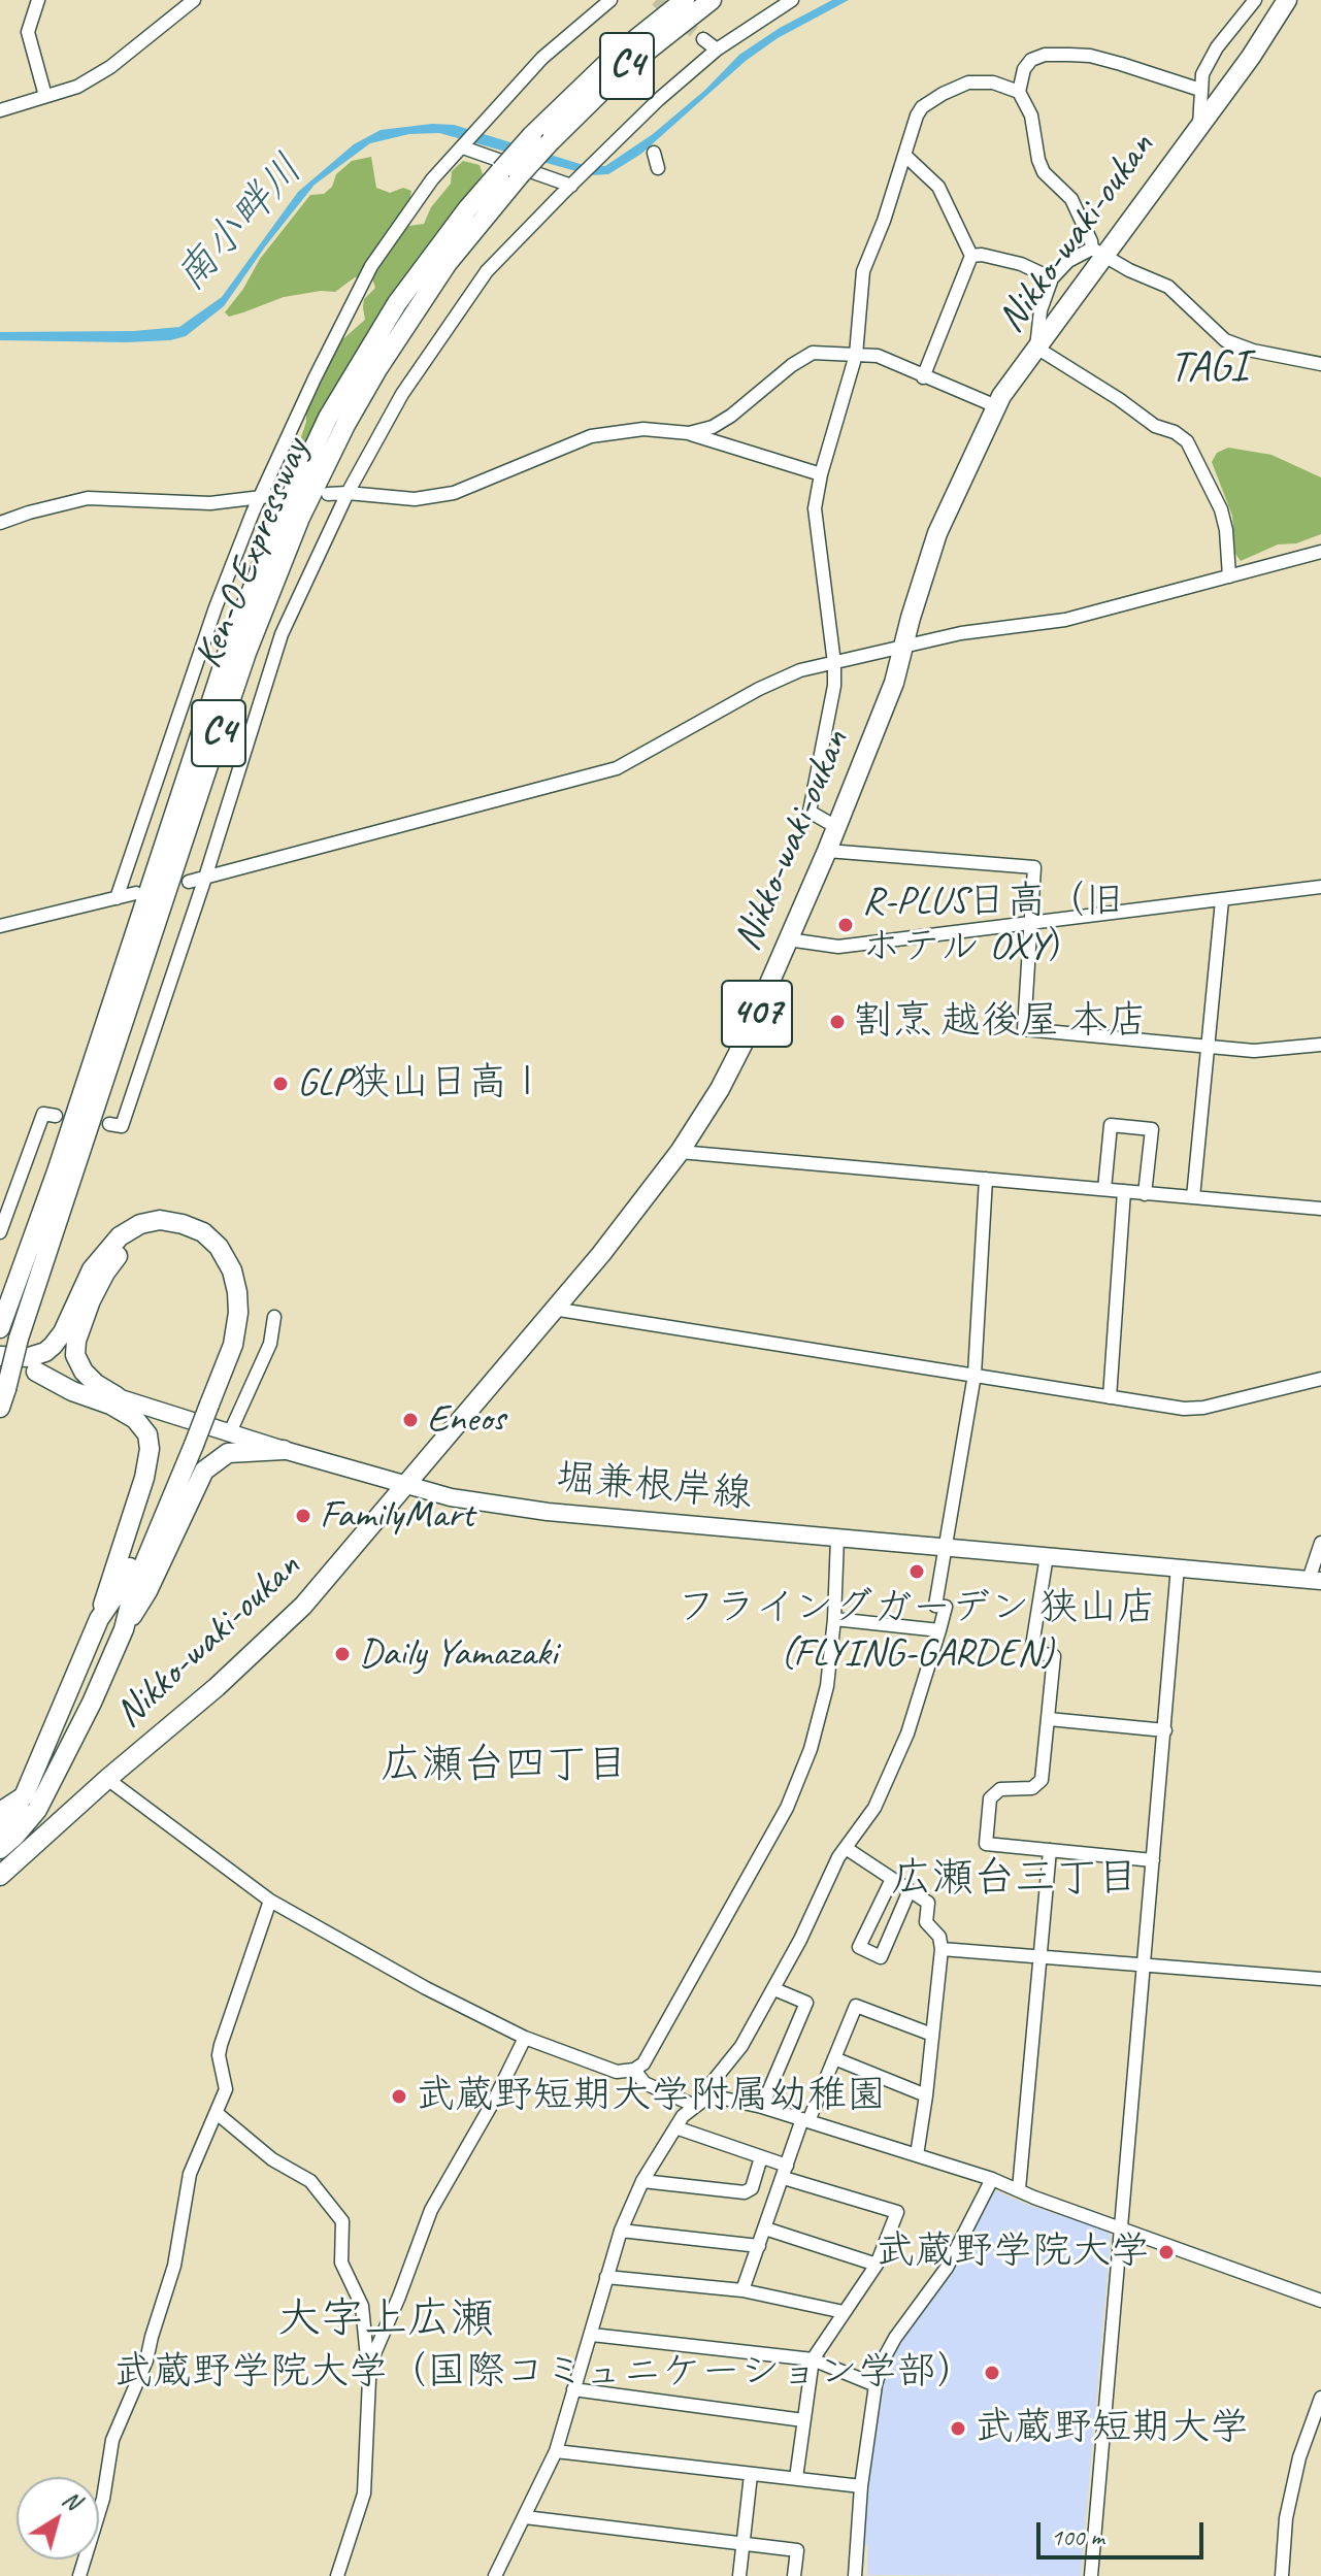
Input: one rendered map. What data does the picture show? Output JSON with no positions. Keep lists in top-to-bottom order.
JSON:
{
  "streets": {
    "highway": [
      "C4",
      "Nikko-waki-oukan",
      "Ken-O Expressway",
      "407"
    ],
    "main road": ["堀兼根岸線"]
  },
  "crossings": [
    ["Nikko-waki-oukan", "堀兼根岸線"]
  ],
  "districts": [
    "TAGI",
    "広瀬台四丁目",
    "広瀬台三丁目",
    "大字上広瀬"
  ],
  "water": ["南小畔川"],
  "places": [
    "R-PLUS日高（旧 ホテル OXY）",
    "割烹 越後屋 本店",
    "GLP狭山日高Ⅰ",
    "Eneos",
    "FamilyMart",
    "フライングガーデン 狭山店 (FLYING-GARDEN)",
    "Daily Yamazaki",
    "武蔵野短期大学附属幼稚園",
    "武蔵野学院大学",
    "武蔵野学院大学（国際コミュニケーション学部）",
    "武蔵野短期大学"
  ],
  "scale_bar": "100 m",
  "north": "top right"
}
